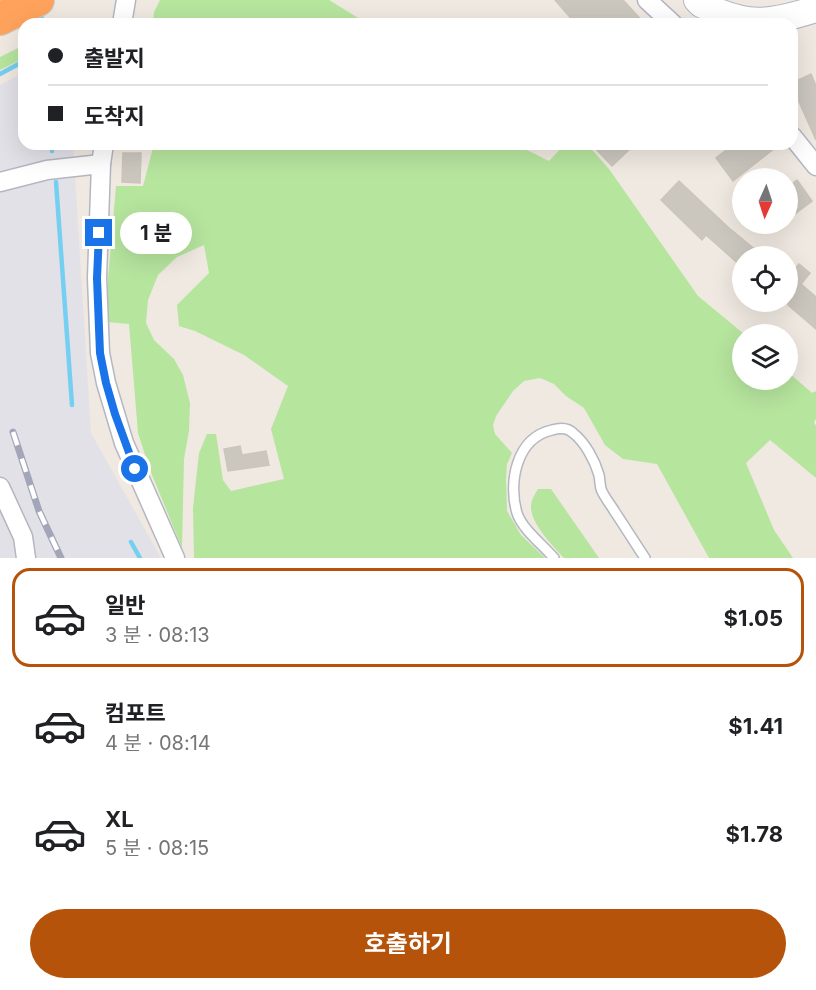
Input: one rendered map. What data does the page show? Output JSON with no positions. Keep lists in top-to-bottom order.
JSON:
{
  "north": "bottom",
  "page": {
    "banner": ["출발지", "도착지"],
    "bubble": "1 분",
    "list": [
      {
        "name": "일반",
        "note": "3 분 · 08:13",
        "value": "$1.05"
      },
      {
        "name": "컴포트",
        "note": "4 분 · 08:14",
        "value": "$1.41"
      },
      {
        "name": "XL",
        "note": "5 분 · 08:15",
        "value": "$1.78"
      }
    ],
    "buttons": "호출하기"
  }
}
